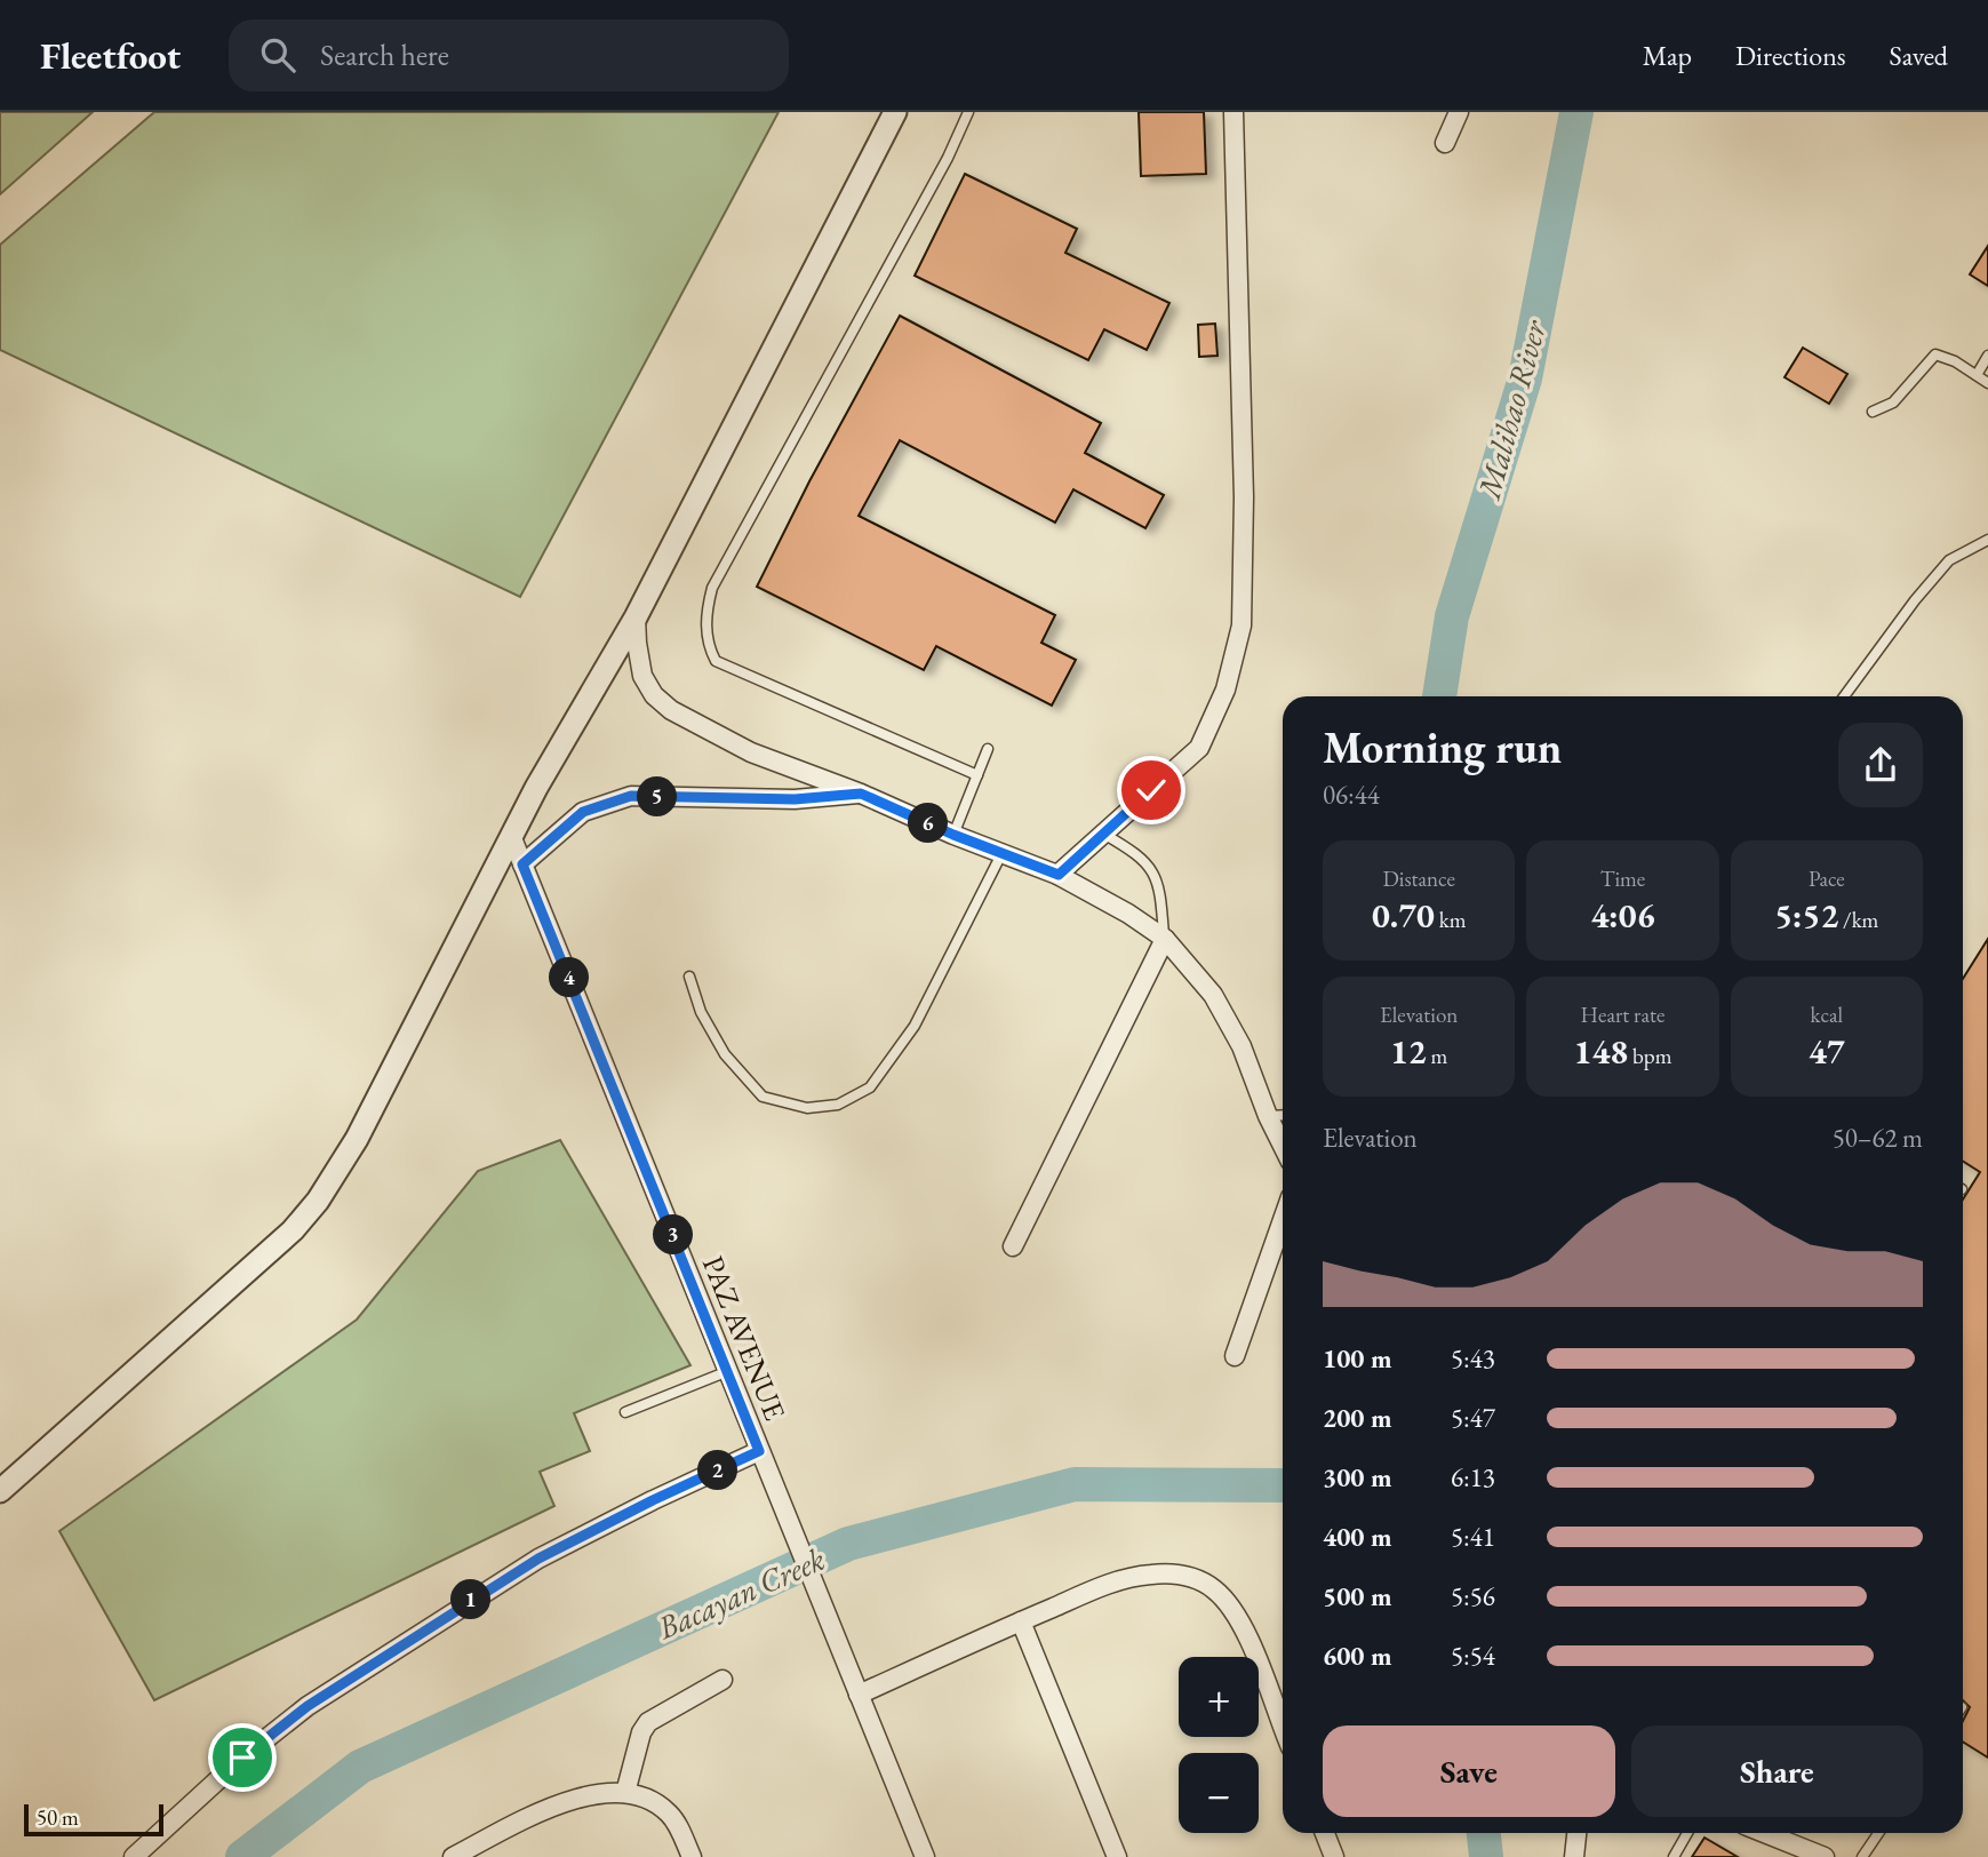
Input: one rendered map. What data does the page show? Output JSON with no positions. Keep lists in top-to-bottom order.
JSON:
{
  "streets": {
    "street": ["PAZ AVENUE"]
  },
  "water": ["Malihao River", "Bacayan Creek"],
  "scale_bar": "50 m",
  "page": {
    "header": "Fleetfoot",
    "search": "Search here",
    "nav": ["Map", "Directions", "Saved"],
    "heading": ["Morning run", "06:44"],
    "pins": [
      "5",
      "6",
      "4",
      "3",
      "2",
      "1"
    ],
    "stats": [
      ["Distance", "0.70 km"],
      ["Time", "4:06"],
      ["Pace", "5:52 /km"],
      ["Elevation", "12 m"],
      ["Heart rate", "148 bpm"],
      ["kcal", "47"]
    ],
    "chart": ["Elevation", "50–62 m"],
    "list": [
      {
        "name": "100 m",
        "note": "5:43"
      },
      {
        "name": "200 m",
        "note": "5:47"
      },
      {
        "name": "300 m",
        "note": "6:13"
      },
      {
        "name": "400 m",
        "note": "5:41"
      },
      {
        "name": "500 m",
        "note": "5:56"
      },
      {
        "name": "600 m",
        "note": "5:54"
      }
    ],
    "map_buttons": ["+", "−"],
    "buttons": ["Save", "Share"],
    "scale": "50 m"
  }
}
